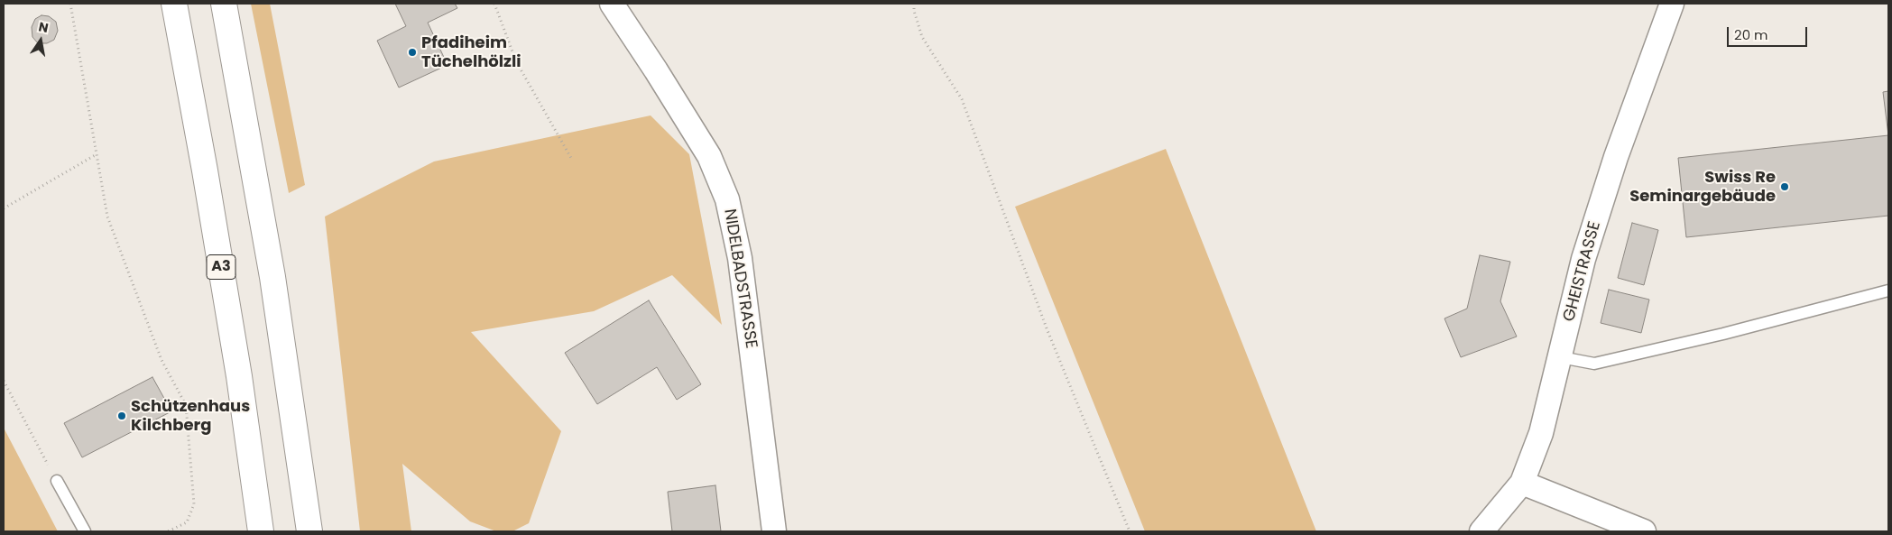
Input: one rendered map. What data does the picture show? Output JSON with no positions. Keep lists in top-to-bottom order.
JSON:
{
  "streets": {
    "highway": ["A3"],
    "street": ["GHEISTRASSE", "NIDELBADSTRASSE"]
  },
  "places": ["Pfadiheim Tüchelhölzli", "Swiss Re Seminargebäude", "Schützenhaus Kilchberg"],
  "scale_bar": "20 m",
  "north": "top"
}
